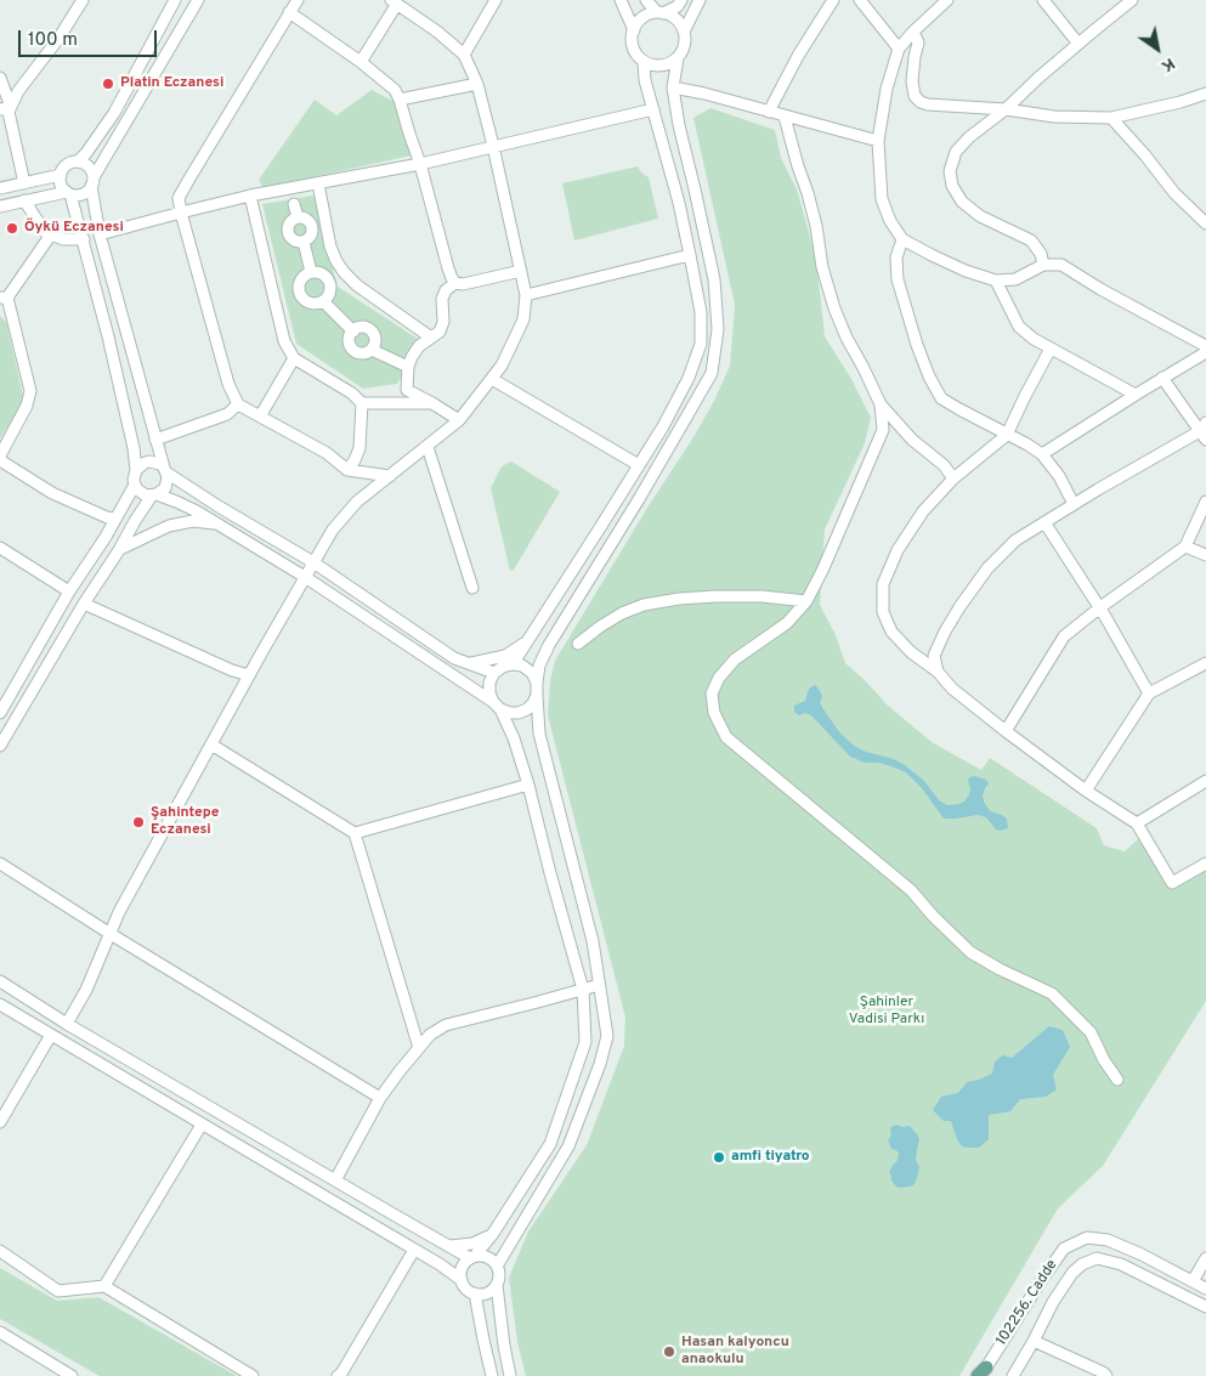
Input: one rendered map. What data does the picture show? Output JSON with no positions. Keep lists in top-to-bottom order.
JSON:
{
  "streets": {
    "street": ["102256. Cadde"]
  },
  "parks": ["Şahinler Vadisi Parkı"],
  "places": [
    "Platin Eczanesi",
    "Öykü Eczanesi",
    "Şahintepe Eczanesi",
    "amfi tiyatro",
    "Hasan kalyoncu anaokulu"
  ],
  "scale_bar": "100 m",
  "north": "bottom right"
}
